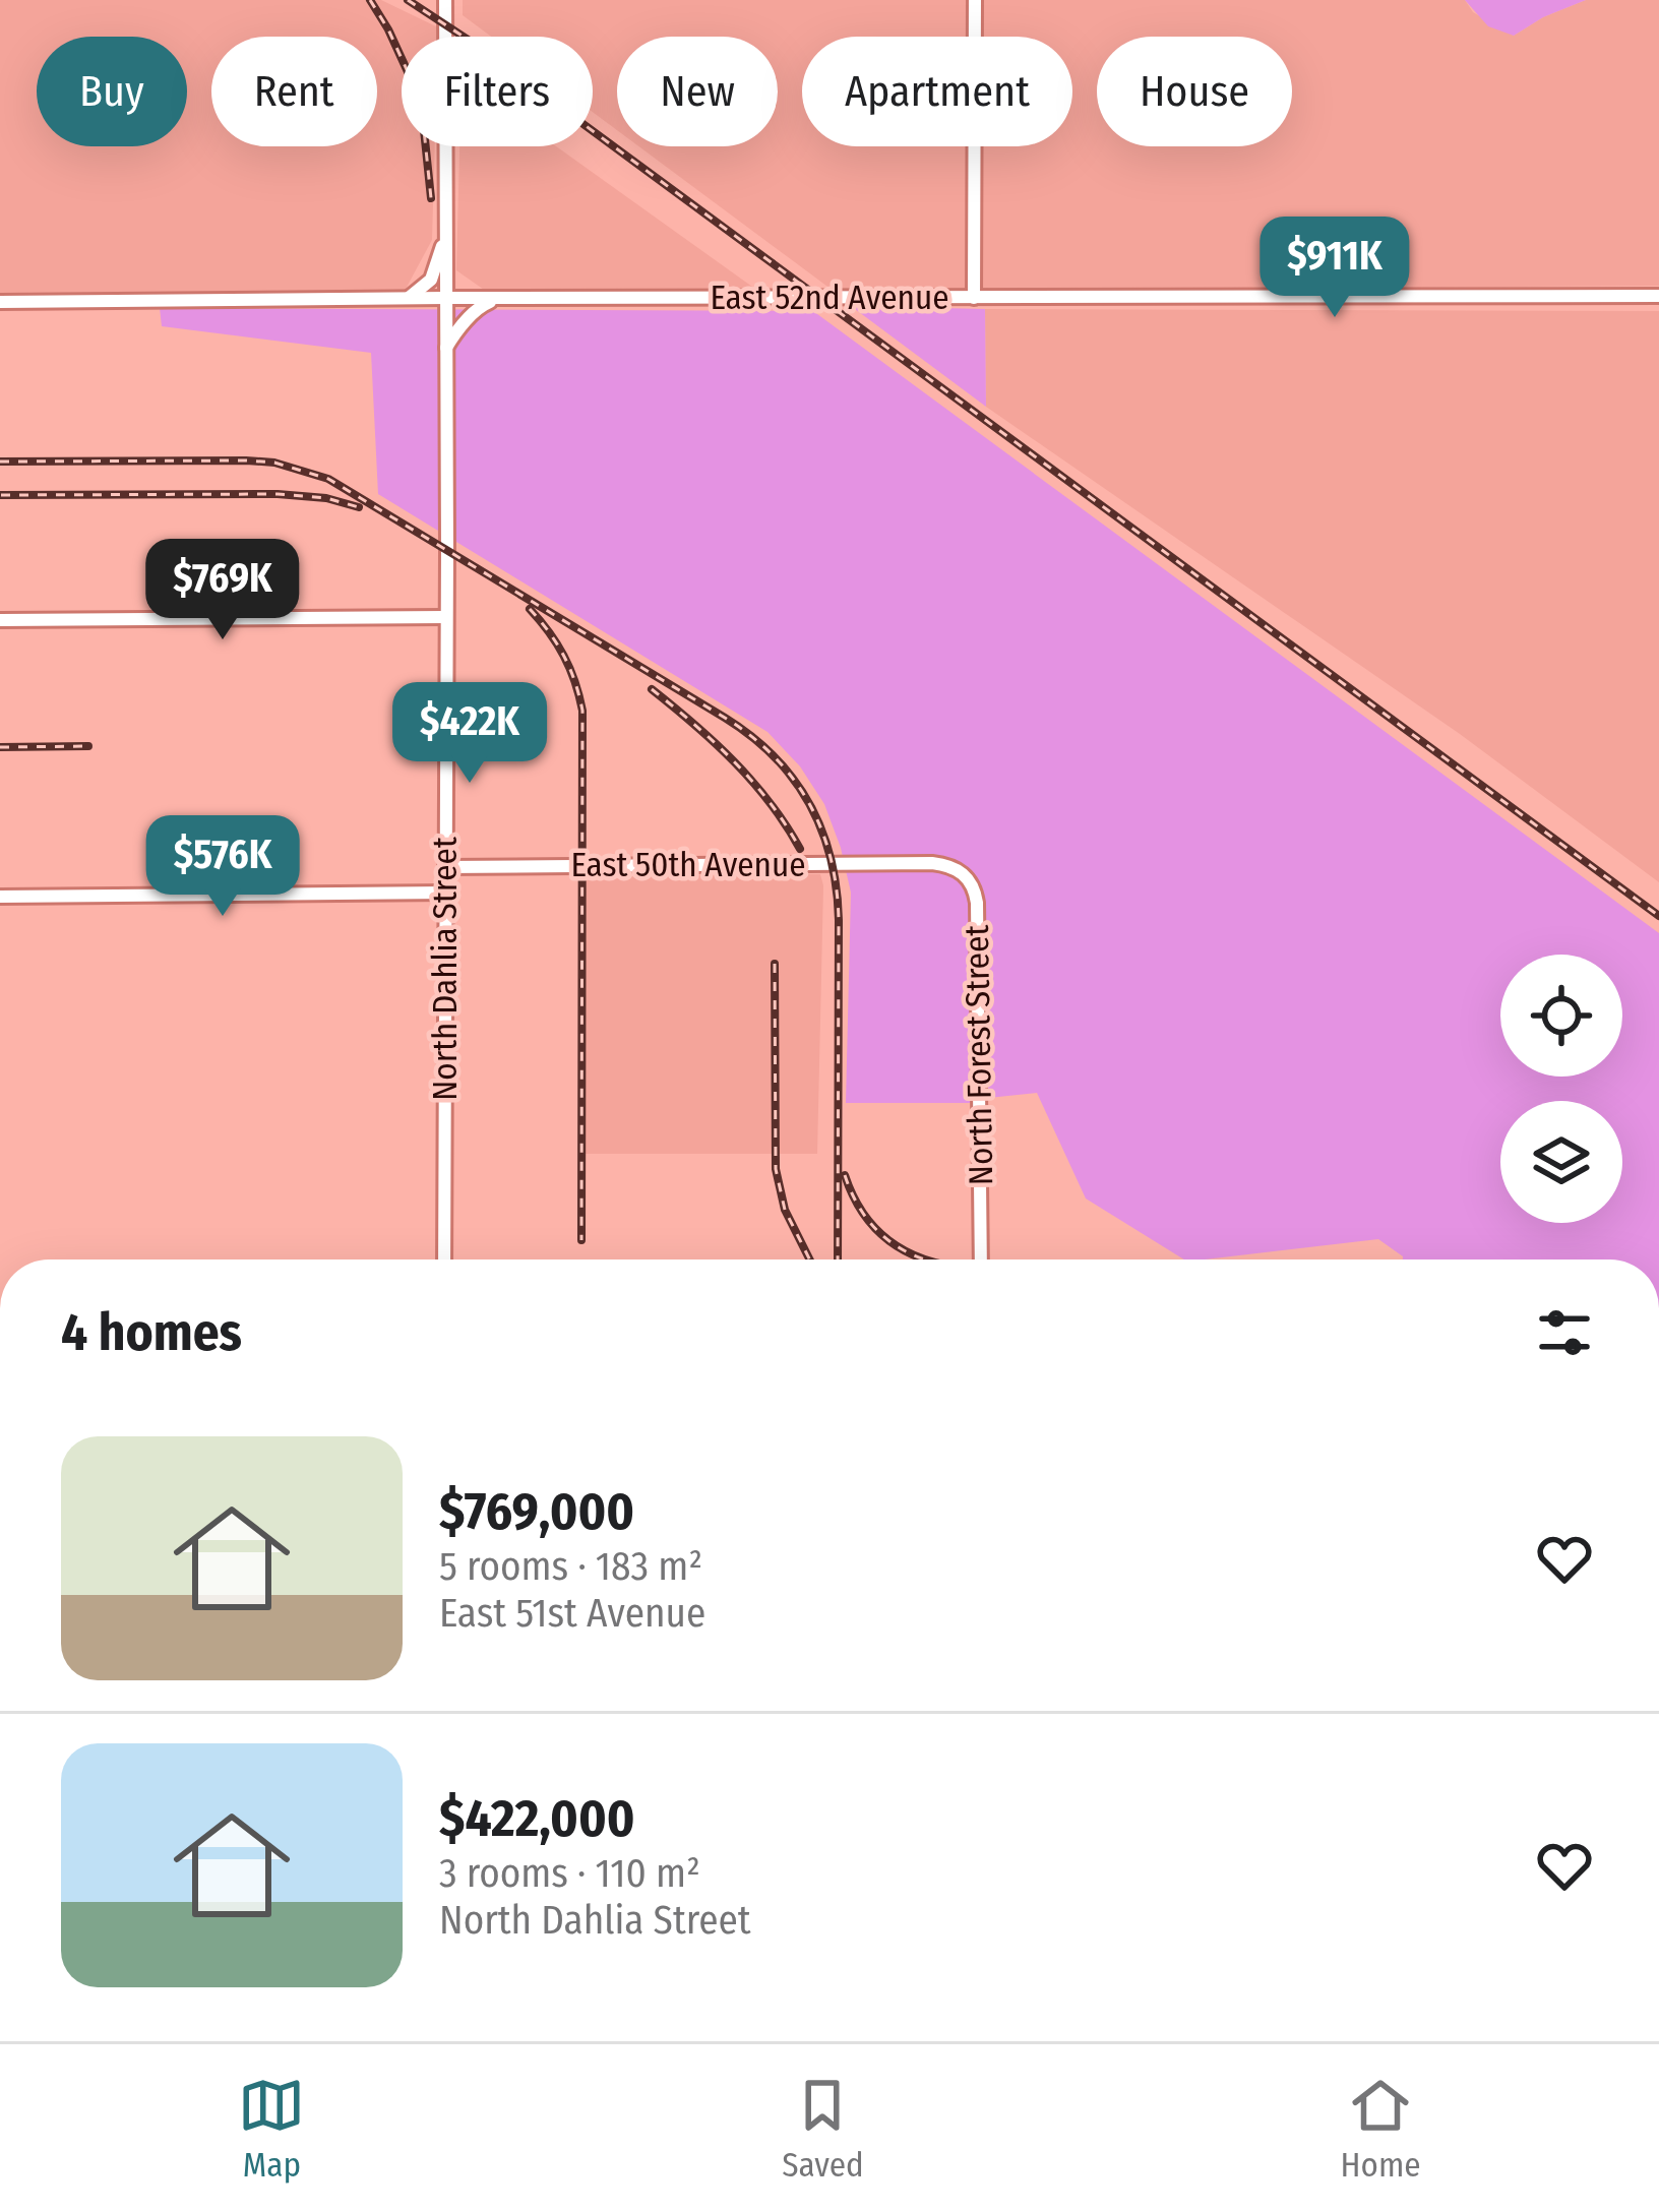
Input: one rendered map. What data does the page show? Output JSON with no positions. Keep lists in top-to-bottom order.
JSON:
{
  "streets": {
    "street": [
      "East 52nd Avenue",
      "East 50th Avenue",
      "North Dahlia Street",
      "North Forest Street"
    ]
  },
  "crossings": [
    ["East 52nd Avenue", "North Dahlia Street"],
    ["East 50th Avenue", "North Dahlia Street"],
    ["East 50th Avenue", "North Forest Street"]
  ],
  "page": {
    "chip": [
      "Buy",
      "Rent",
      "Filters",
      "New",
      "Apartment",
      "House"
    ],
    "price": [
      "$911K",
      "$769K",
      "$422K",
      "$576K"
    ],
    "heading": "4 homes",
    "list": [
      {
        "name": "$769,000",
        "note": "5 rooms · 183 m² · East 51st Avenue"
      },
      {
        "name": "$422,000",
        "note": "3 rooms · 110 m² · North Dahlia Street"
      }
    ],
    "tabs": ["Map", "Saved", "Home"]
  }
}
